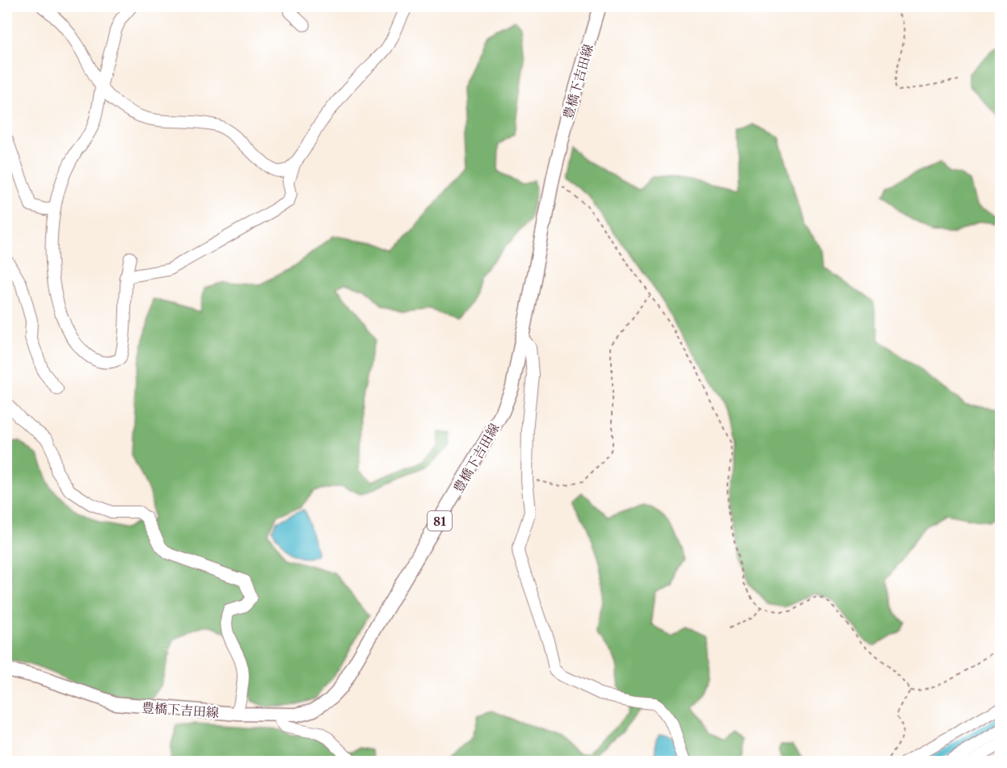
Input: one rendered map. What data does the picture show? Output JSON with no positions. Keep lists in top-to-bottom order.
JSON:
{
  "streets": {
    "main road": ["豊橋下吉田線", "81"]
  }
}
